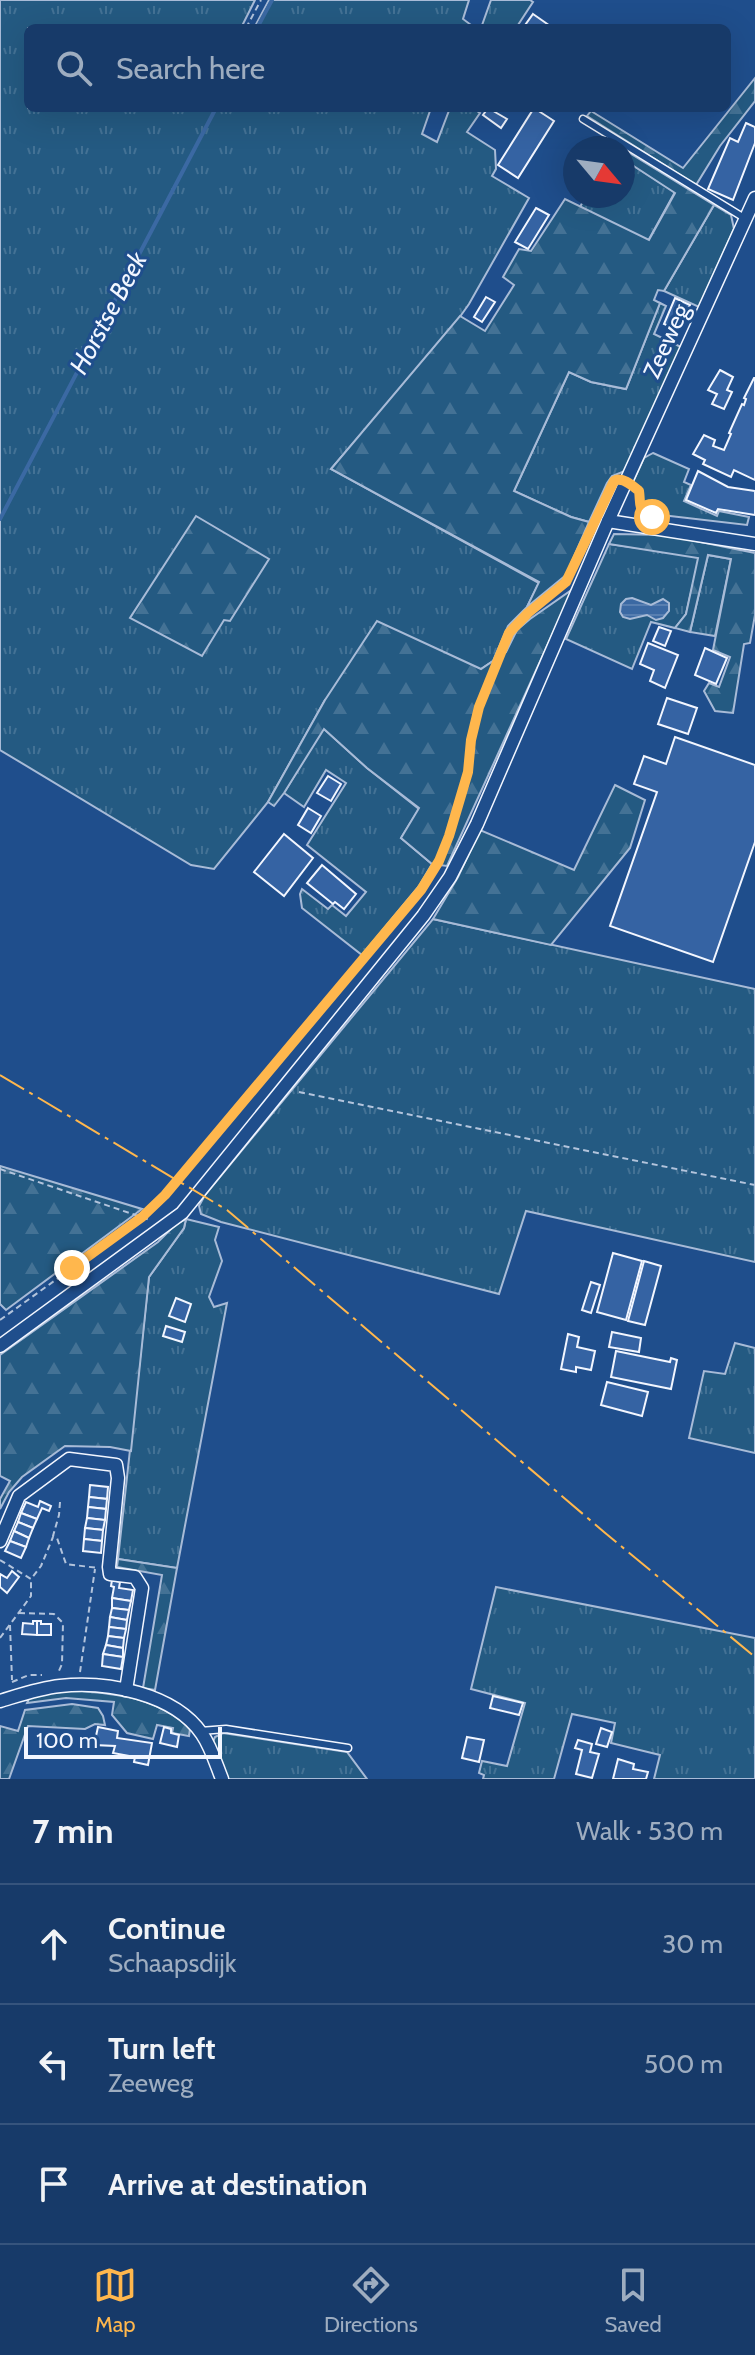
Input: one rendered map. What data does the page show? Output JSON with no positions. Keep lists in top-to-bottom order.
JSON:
{
  "streets": {
    "street": ["Zeeweg"]
  },
  "water": ["Horstse Beek"],
  "scale_bar": "100 m",
  "north": "bottom right",
  "page": {
    "search": "Search here",
    "scale": "100 m",
    "heading": ["7 min", "Walk · 530 m"],
    "list": [
      ["Continue", "Schaapsdijk", "30 m"],
      ["Turn left", "Zeeweg", "500 m"],
      "Arrive at destination"
    ],
    "nav": ["Map", "Directions", "Saved"]
  }
}
